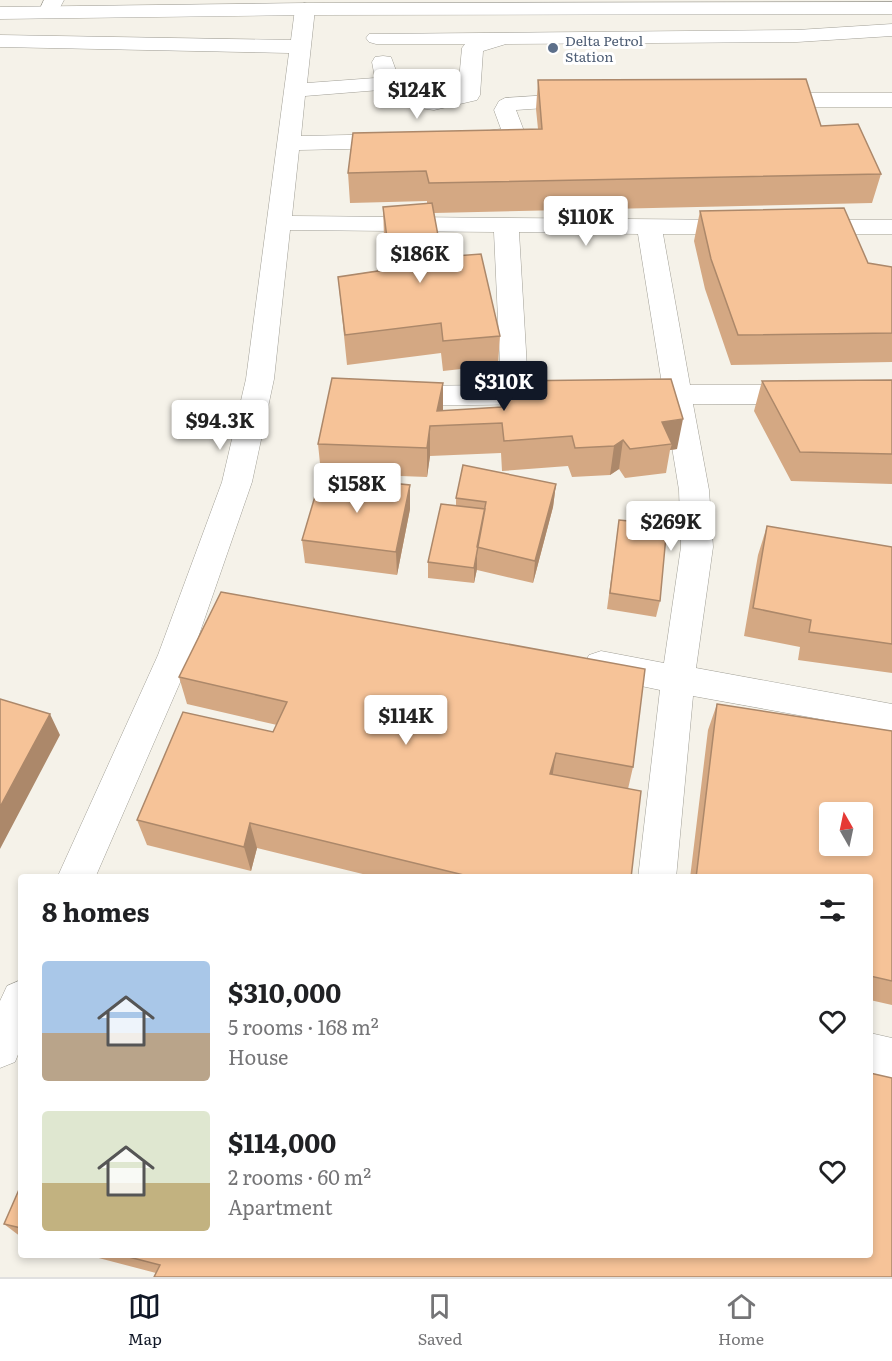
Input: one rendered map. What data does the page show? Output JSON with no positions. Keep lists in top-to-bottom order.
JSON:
{
  "places": ["Delta Petrol Station"],
  "north": "top",
  "page": {
    "price": [
      "$124K",
      "$110K",
      "$186K",
      "$310K",
      "$94.3K",
      "$158K",
      "$269K",
      "$114K"
    ],
    "heading": "8 homes",
    "list": [
      {
        "name": "$310,000",
        "note": "5 rooms · 168 m² · House"
      },
      {
        "name": "$114,000",
        "note": "2 rooms · 60 m² · Apartment"
      }
    ],
    "tabs": ["Map", "Saved", "Home"]
  }
}
